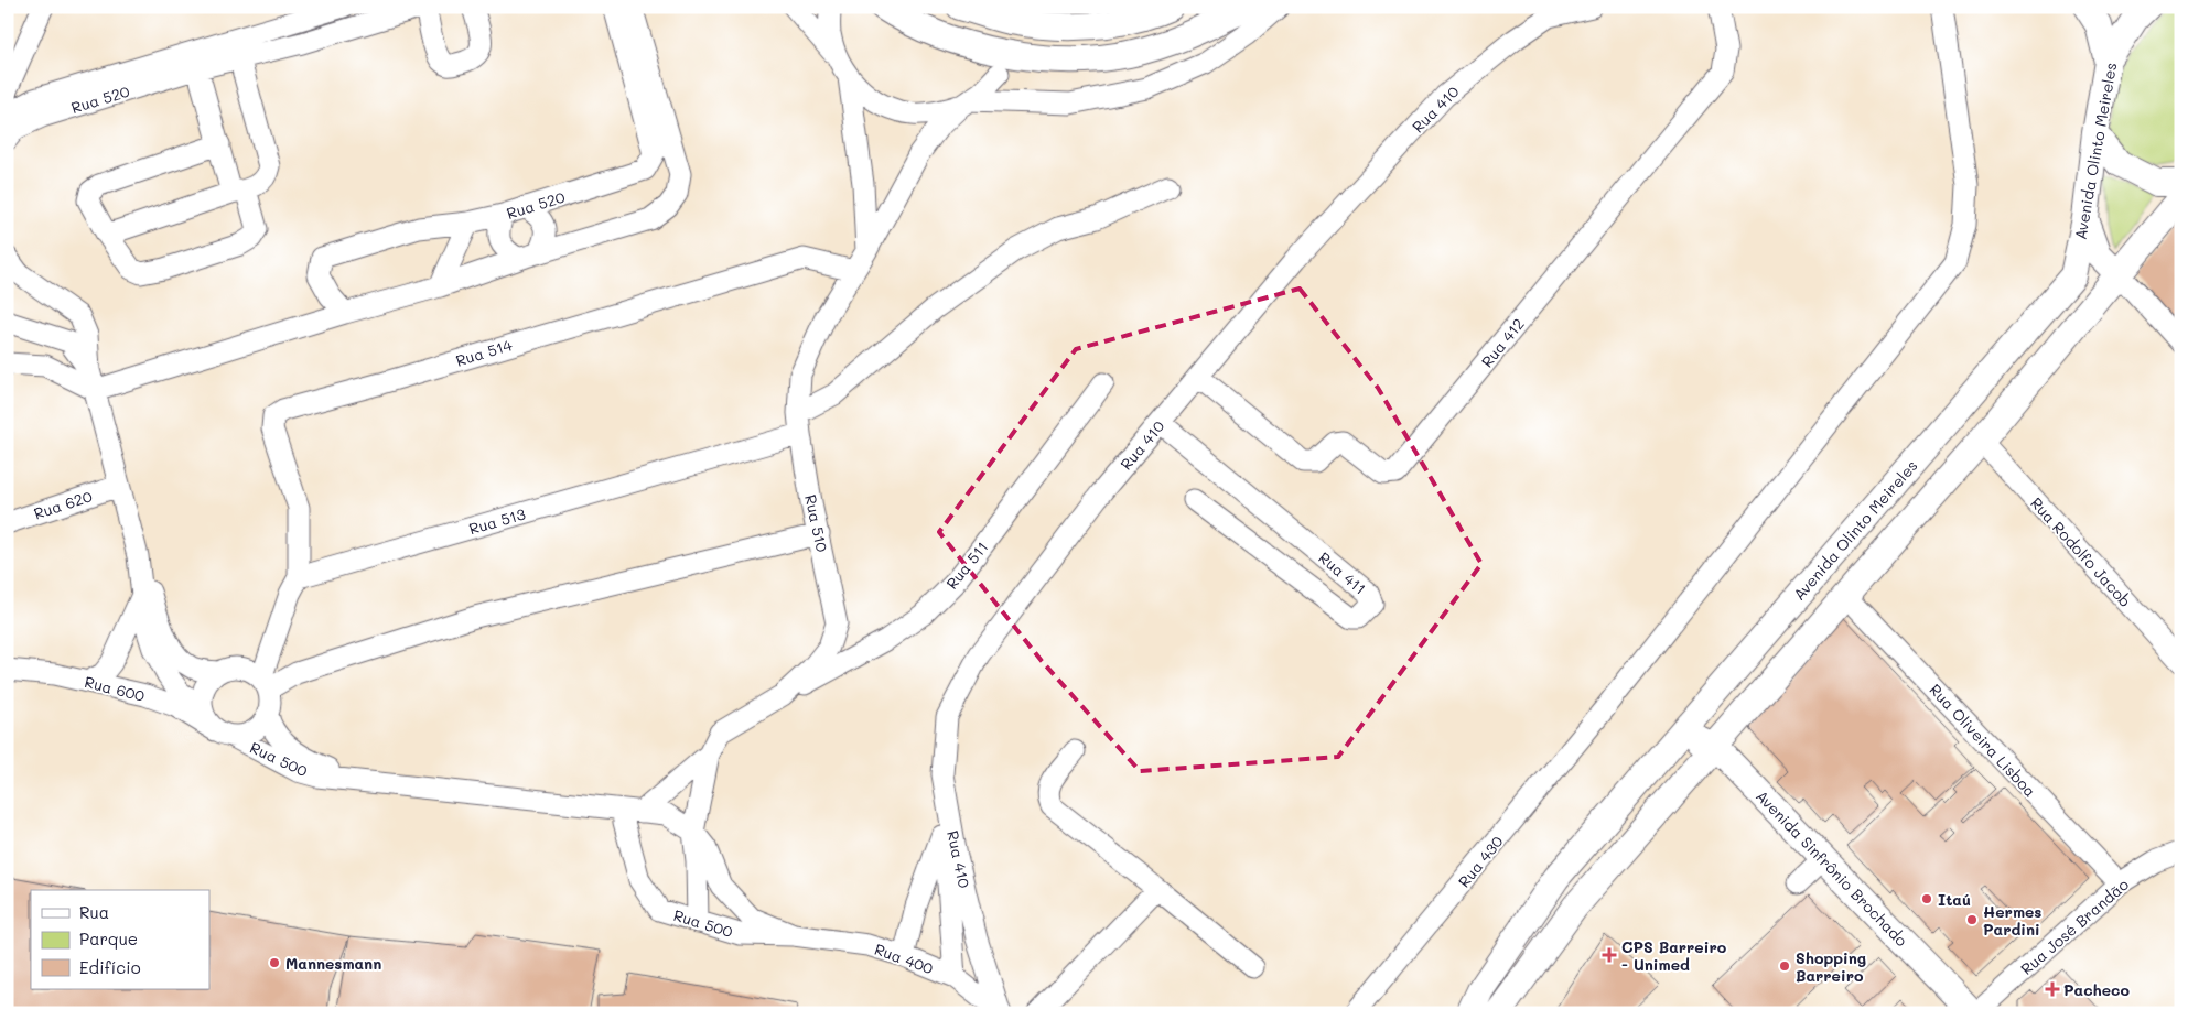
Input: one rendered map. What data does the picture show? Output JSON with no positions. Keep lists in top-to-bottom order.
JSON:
{
  "streets": {
    "main road": ["Avenida Olinto Meireles", "Avenida Sinfrônio Brochado"],
    "street": [
      "Rua 520",
      "Rua 410",
      "Rua 412",
      "Rua 514",
      "Rua 620",
      "Rua 513",
      "Rua 510",
      "Rua Rodolfo Jacob",
      "Rua 511",
      "Rua 411",
      "Rua 600",
      "Rua Oliveira Lisboa",
      "Rua 500",
      "Rua 430",
      "Rua José Brandão",
      "Rua 400"
    ]
  },
  "crossings": [
    ["Rua 410", "Rua 412"],
    ["Rua 410", "Rua 411"],
    ["Rua 410", "Rua 400"],
    ["Avenida Olinto Meireles", "Avenida Sinfrônio Brochado"],
    ["Rua 514", "Rua 513"],
    ["Rua 514", "Rua 510"],
    ["Rua 513", "Rua 510"],
    ["Rua 510", "Rua 511"],
    ["Rua 510", "Rua 500"],
    ["Rua 600", "Rua 500"],
    ["Rua Oliveira Lisboa", "Rua José Brandão"],
    ["Rua 500", "Rua 400"],
    ["Avenida Sinfrônio Brochado", "Rua José Brandão"]
  ],
  "places": {
    "other": [
      "Itaú",
      "Hermes Pardini",
      "Mannesmann",
      "Shopping Barreiro"
    ],
    "health": ["CPS Barreiro - Unimed", "Pacheco"]
  },
  "legend": ["Rua", "Parque", "Edifício"]
}
